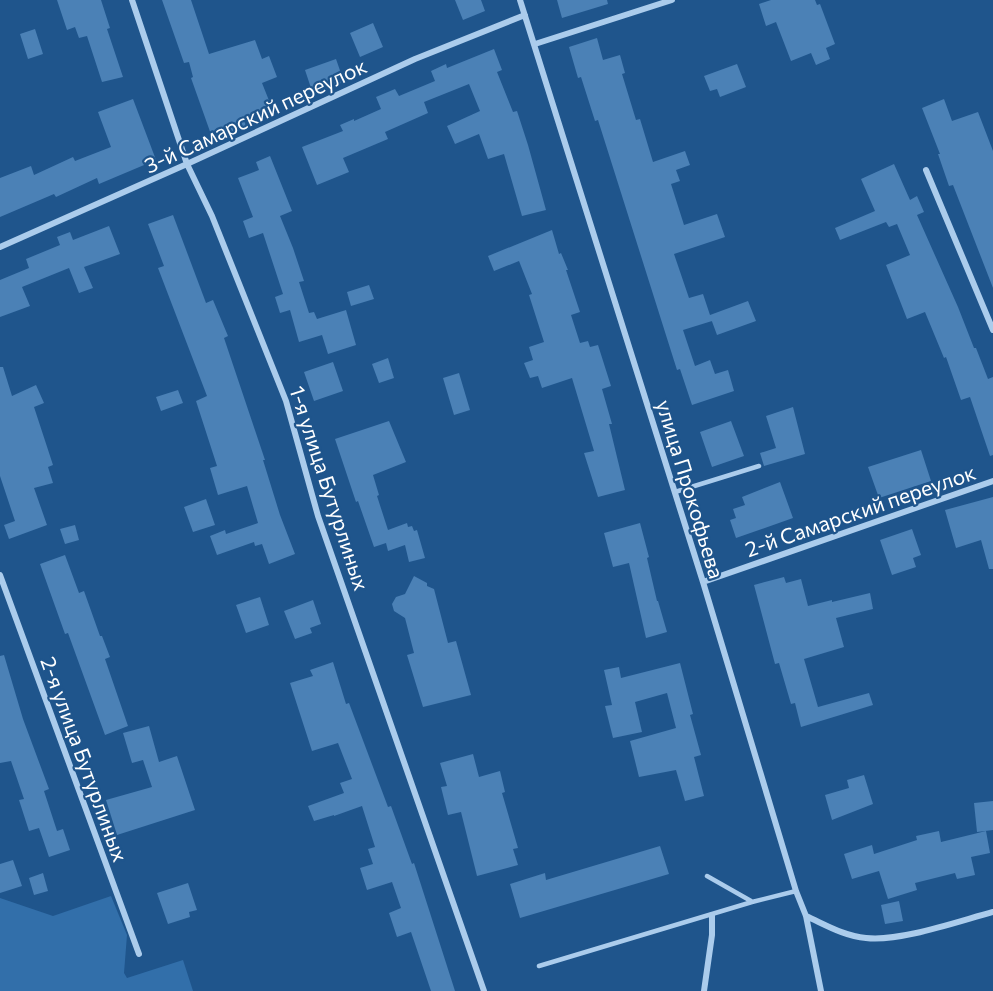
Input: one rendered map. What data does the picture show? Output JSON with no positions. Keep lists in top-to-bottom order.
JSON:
{
  "streets": {
    "street": [
      "3-й Самарский переулок",
      "1-я улица Бутурлиных",
      "улица Прокофьева",
      "2-й Самарский переулок",
      "2-я улица Бутурлиных"
    ]
  },
  "crossings": [
    ["3-й Самарский переулок", "1-я улица Бутурлиных"],
    ["3-й Самарский переулок", "улица Прокофьева"],
    ["улица Прокофьева", "2-й Самарский переулок"]
  ]
}
